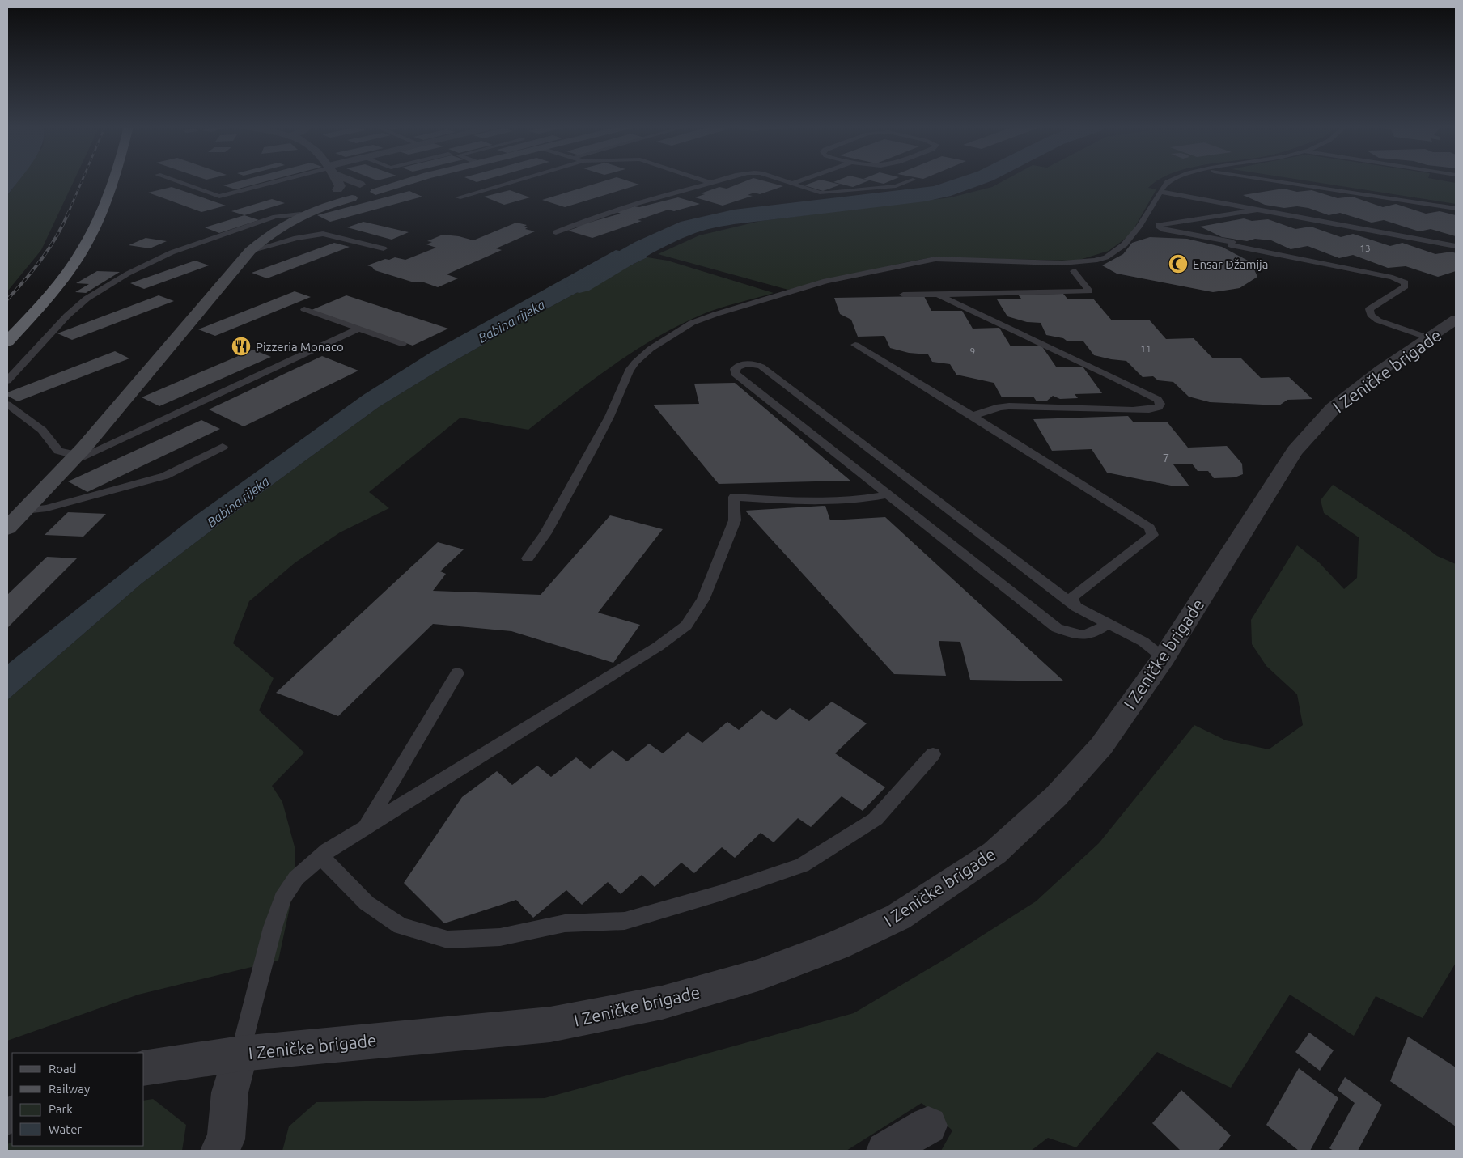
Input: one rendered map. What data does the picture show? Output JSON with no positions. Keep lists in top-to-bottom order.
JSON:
{
  "streets": {
    "street": ["I Zeničke brigade"]
  },
  "water": ["Babina rijeka"],
  "places": {
    "mosque": ["Ensar Džamija"],
    "restaurant": ["Pizzeria Monaco"]
  },
  "house_numbers": [
    "13",
    "11",
    "9",
    "7"
  ],
  "legend": [
    "Road",
    "Railway",
    "Park",
    "Water"
  ]
}
